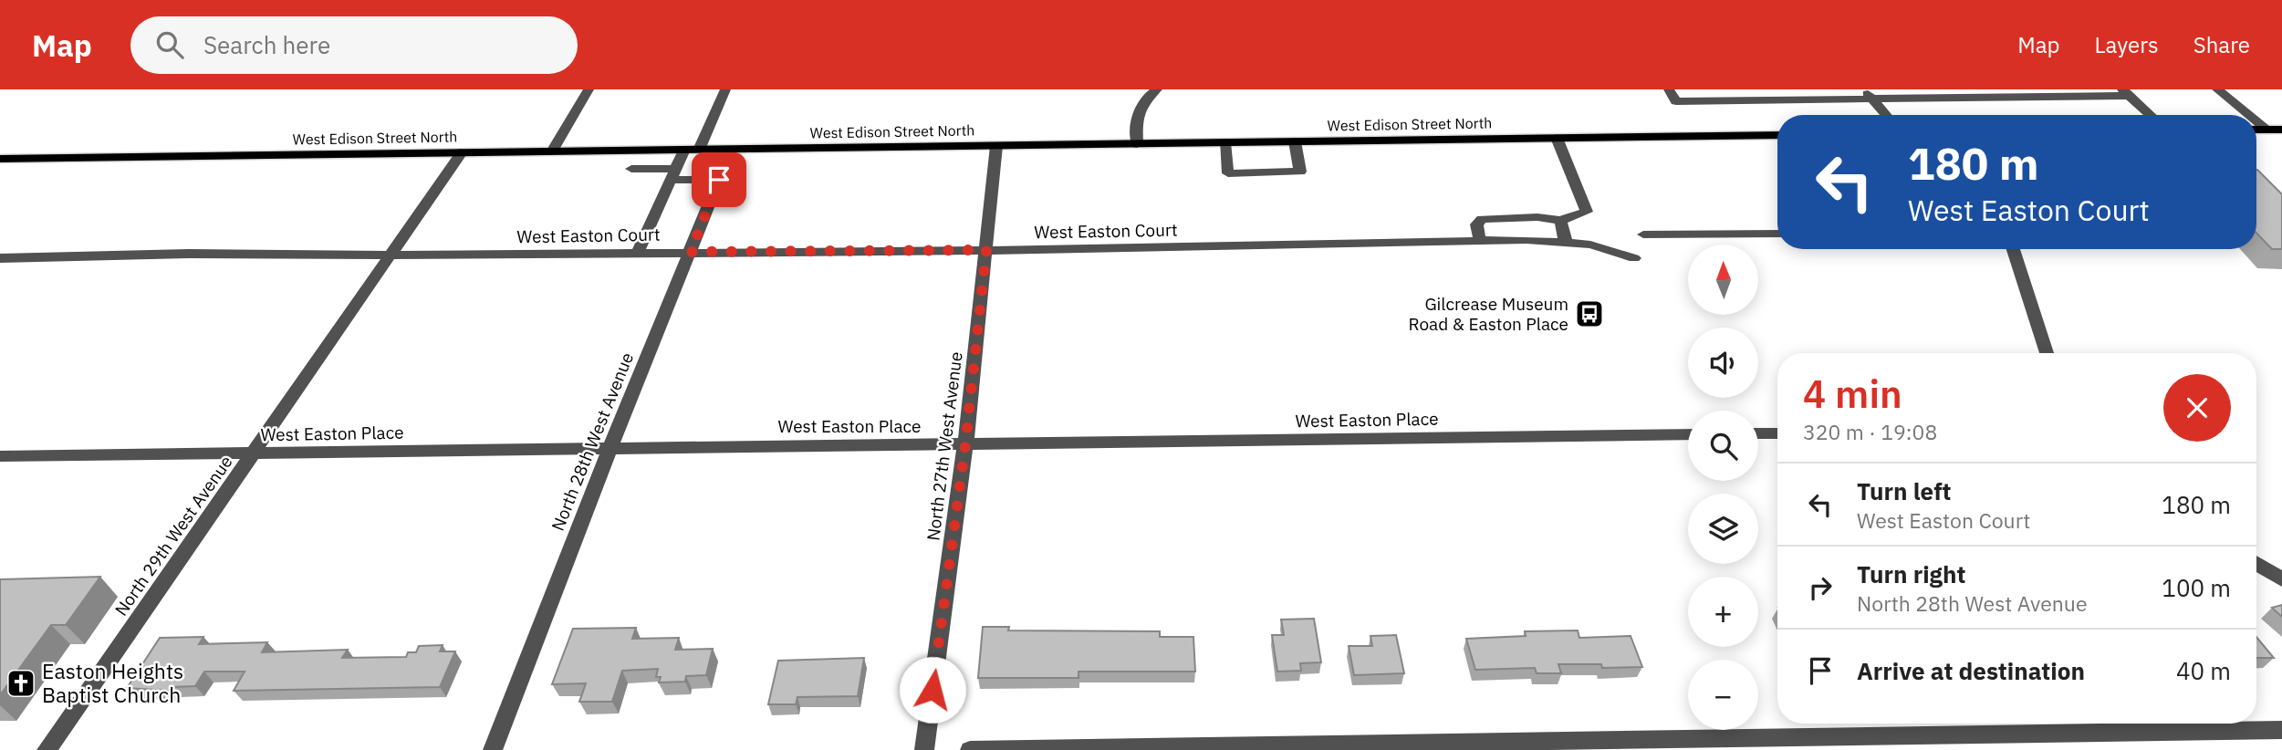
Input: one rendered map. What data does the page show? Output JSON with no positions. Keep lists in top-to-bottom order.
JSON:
{
  "streets": {
    "main road": ["West Edison Street North"],
    "street": [
      "West Easton Court",
      "West Easton Place",
      "North 28th West Avenue",
      "North 27th West Avenue",
      "North 29th West Avenue"
    ]
  },
  "crossings": [
    ["West Edison Street North", "North 28th West Avenue"],
    ["West Edison Street North", "North 27th West Avenue"],
    ["West Edison Street North", "North 29th West Avenue"],
    ["West Easton Court", "North 28th West Avenue"],
    ["West Easton Court", "North 27th West Avenue"],
    ["West Easton Court", "North 29th West Avenue"],
    ["West Easton Place", "North 28th West Avenue"],
    ["West Easton Place", "North 27th West Avenue"],
    ["West Easton Place", "North 29th West Avenue"]
  ],
  "places": {
    "bus stop": ["Gilcrease Museum Road & Easton Place"],
    "church": ["Easton Heights Baptist Church"]
  },
  "north": "top",
  "page": {
    "header": "Map",
    "search": "Search here",
    "nav": ["Map", "Layers", "Share"],
    "turn": ["180 m", "West Easton Court"],
    "map_buttons": ["+", "−"],
    "heading": ["4 min", "320 m · 19:08"],
    "list": [
      {
        "name": "Turn left",
        "note": "West Easton Court",
        "value": "180 m"
      },
      {
        "name": "Turn right",
        "note": "North 28th West Avenue",
        "value": "100 m"
      },
      {
        "name": "Arrive at destination",
        "value": "40 m"
      }
    ]
  }
}
